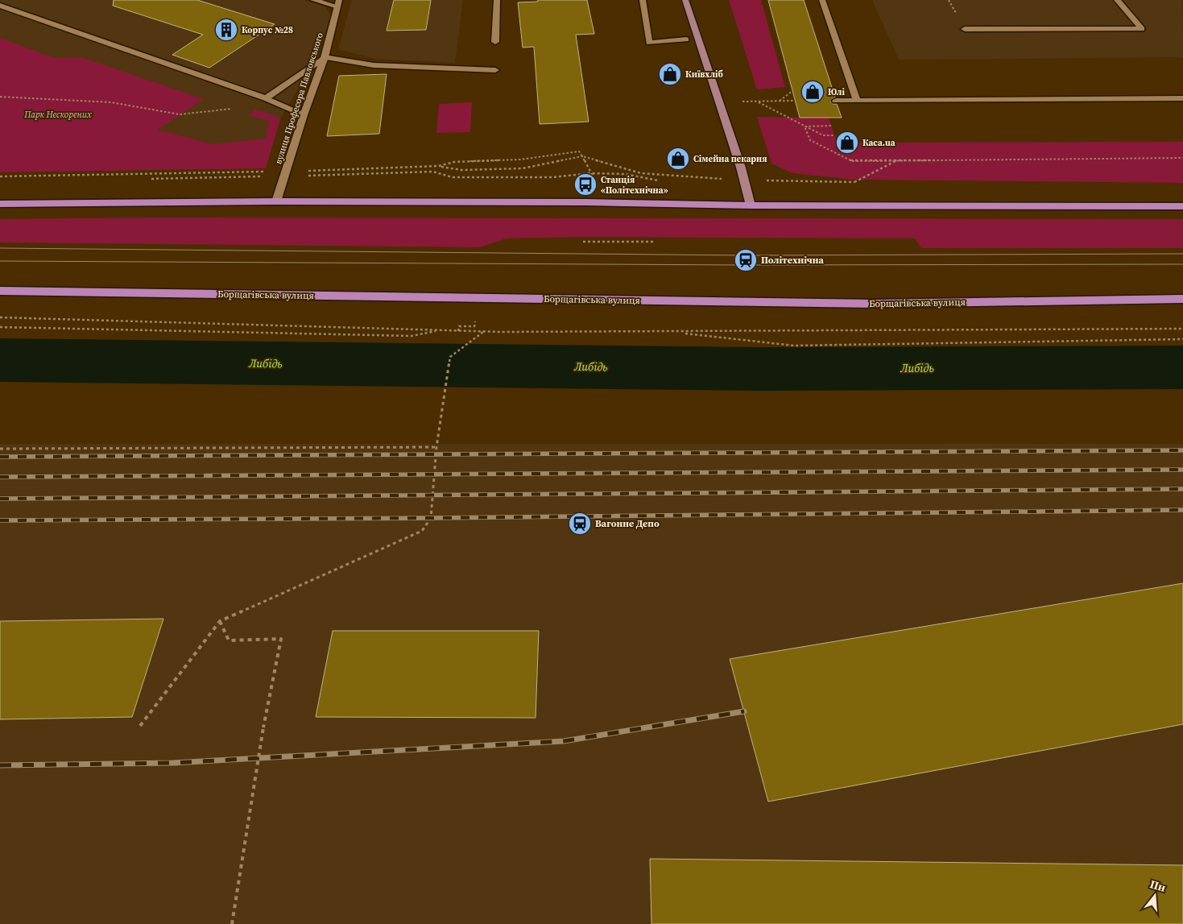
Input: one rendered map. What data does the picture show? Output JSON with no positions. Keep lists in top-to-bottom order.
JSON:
{
  "streets": {
    "main road": ["Борщагівська вулиця"],
    "street": ["вулиця Професора Павловського"]
  },
  "water": ["Либідь"],
  "parks": ["Парк Нескорених"],
  "places": {
    "building": ["Корпус №28"],
    "shop": [
      "Київхліб",
      "Юлі",
      "Каса.ua",
      "Сімейна пекарня"
    ],
    "bus stop": ["Станція «Політехнічна»"],
    "station": ["Політехнічна", "Вагонне Депо"]
  },
  "north": "top"
}
